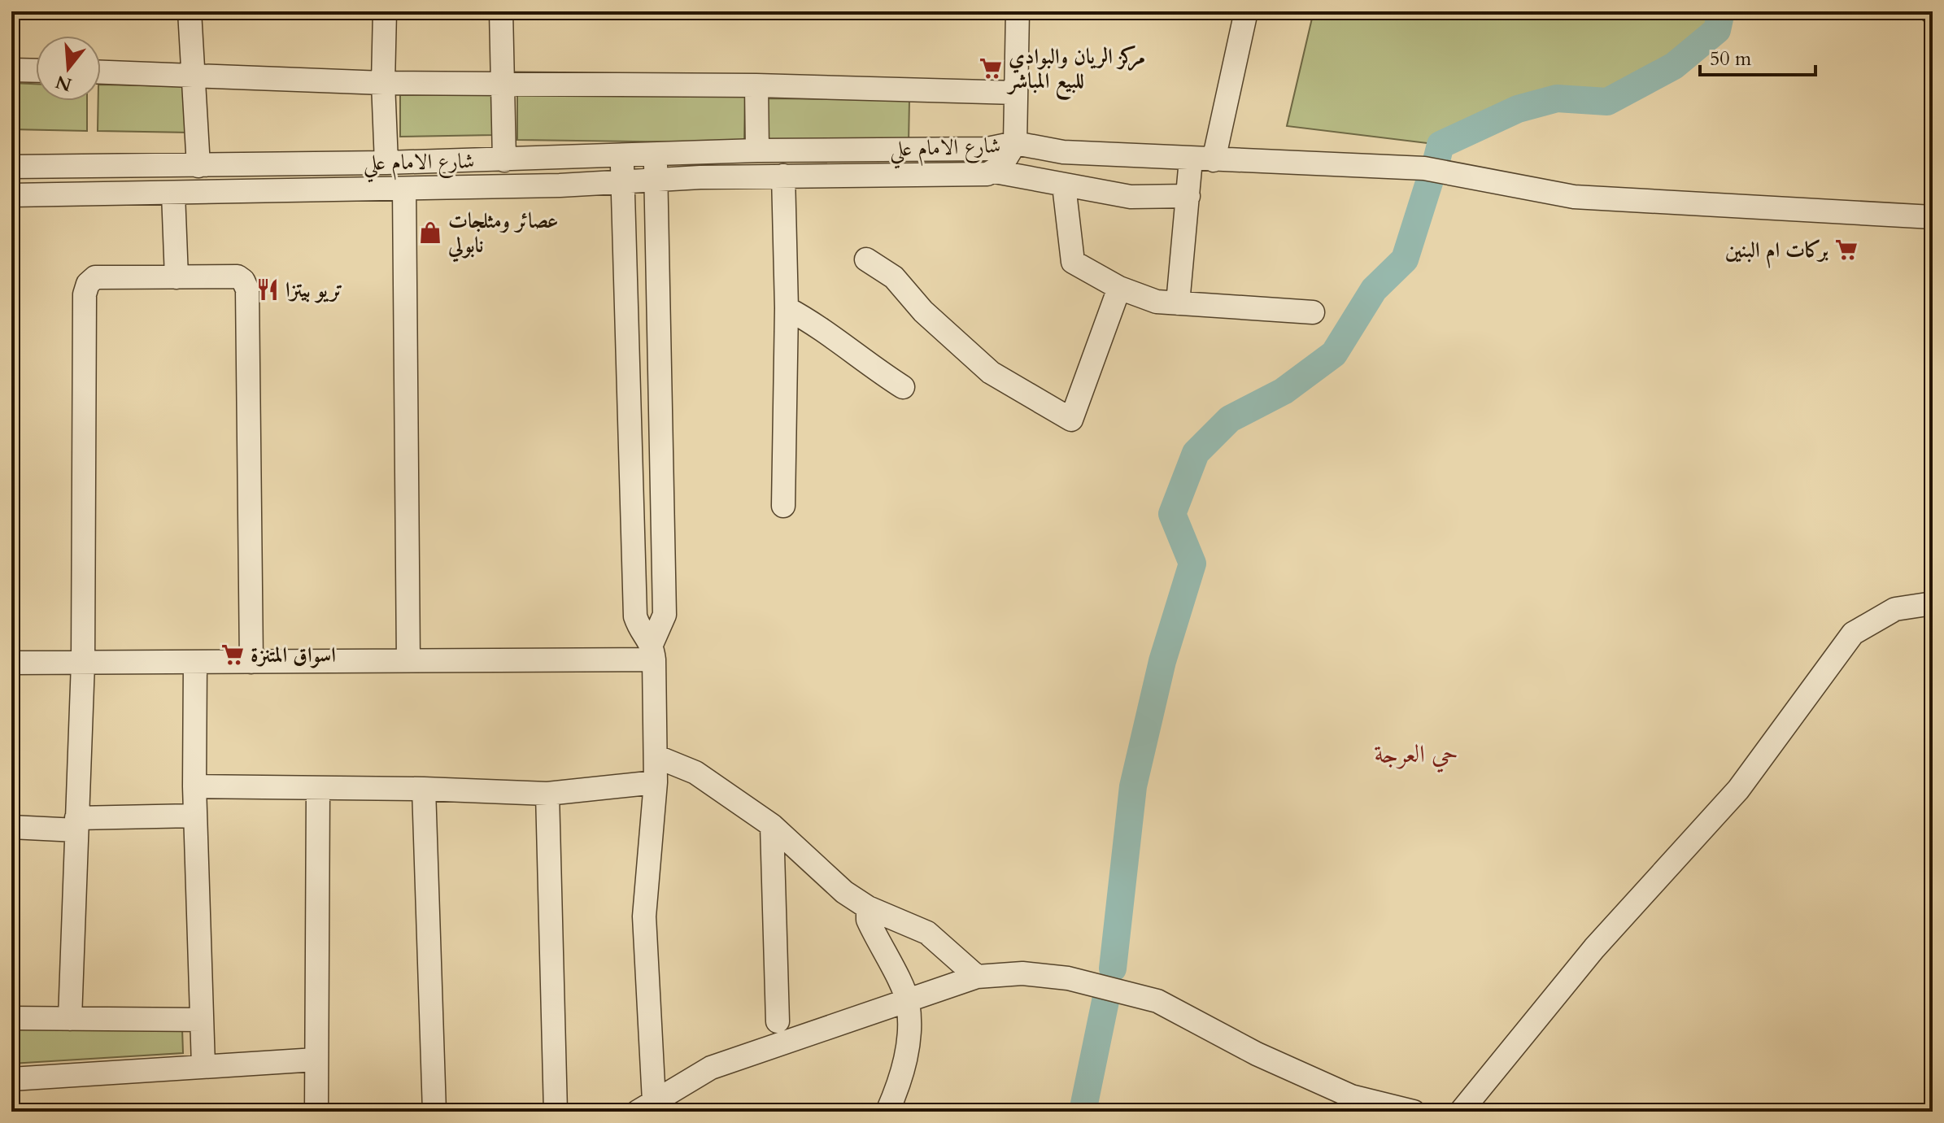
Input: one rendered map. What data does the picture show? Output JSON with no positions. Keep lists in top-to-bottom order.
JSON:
{
  "streets": {
    "street": ["شارع الامام علي"]
  },
  "districts": ["حي العرجة"],
  "places": {
    "supermarket": ["مركز الريان والبوادي للبيع المباشر", "بركات ام البنين", "اسواق المتنزة"],
    "shop": ["عصائر ومثلجات نابولي"],
    "restaurant": ["تريو بيتزا"]
  },
  "scale_bar": "50 m",
  "north": "bottom"
}
